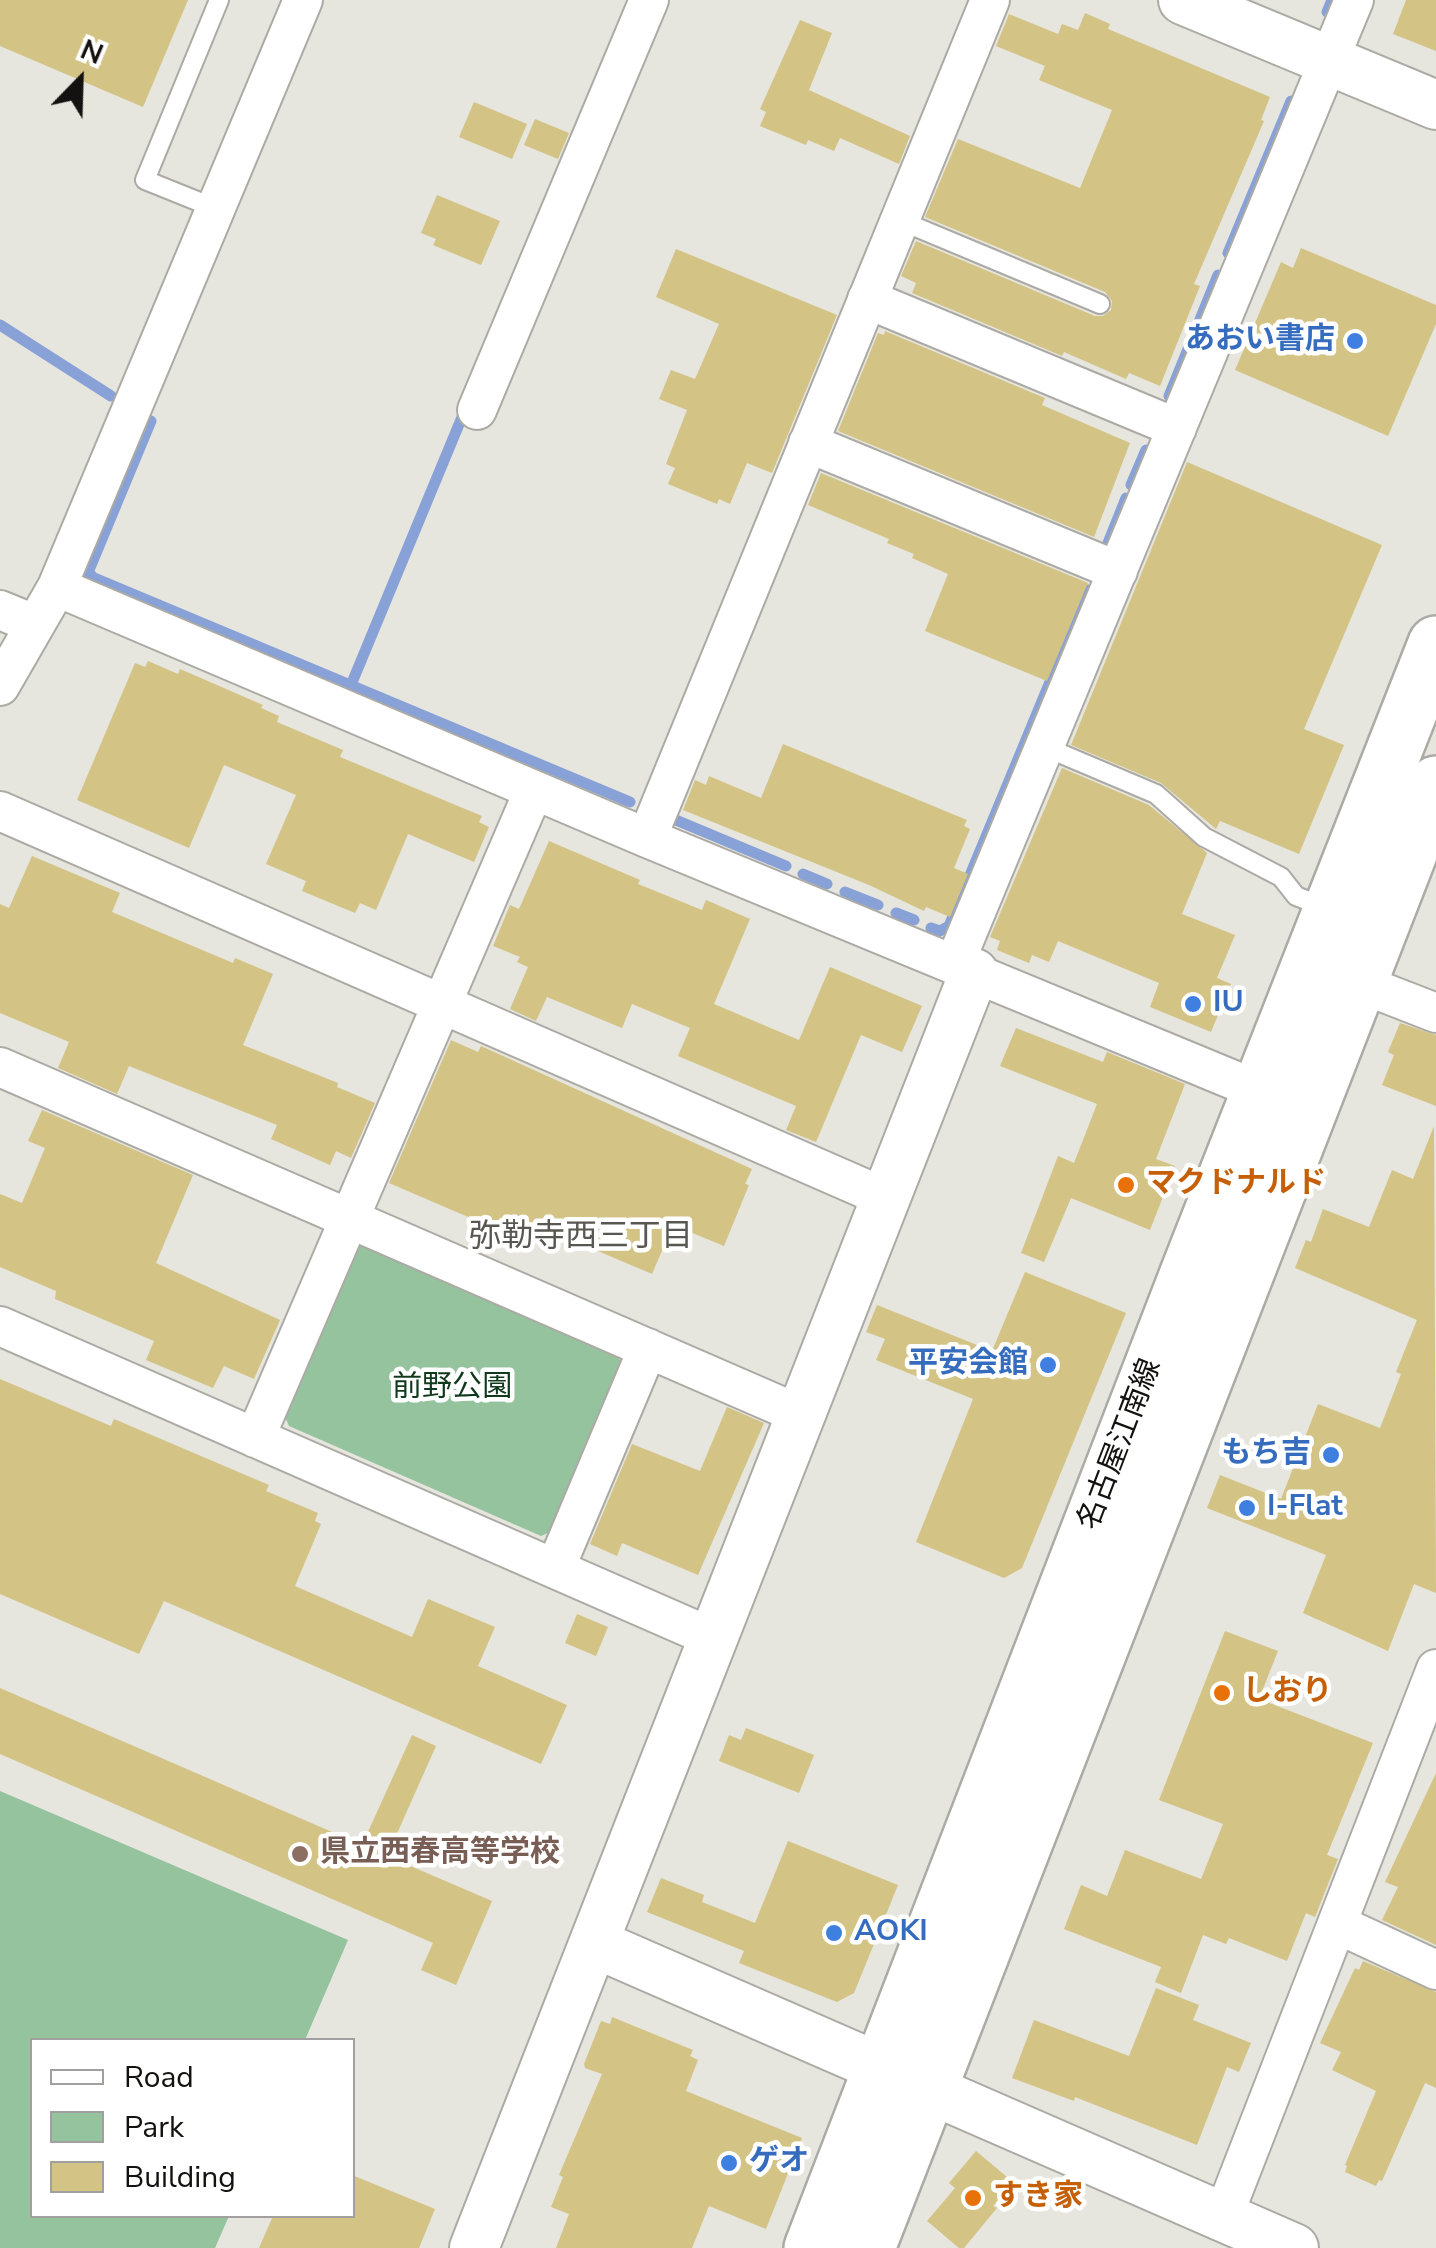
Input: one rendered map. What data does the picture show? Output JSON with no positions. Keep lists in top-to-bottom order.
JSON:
{
  "streets": {
    "main road": ["名古屋江南線"]
  },
  "districts": ["弥勒寺西三丁目"],
  "parks": ["前野公園"],
  "places": [
    "あおい書店",
    "IU",
    "マクドナルド",
    "平安会館",
    "もち吉",
    "I-Flat",
    "しおり",
    "県立西春高等学校",
    "AOKI",
    "ゲオ",
    "すき家"
  ],
  "legend": ["Road", "Park", "Building"],
  "north": "top right"
}
